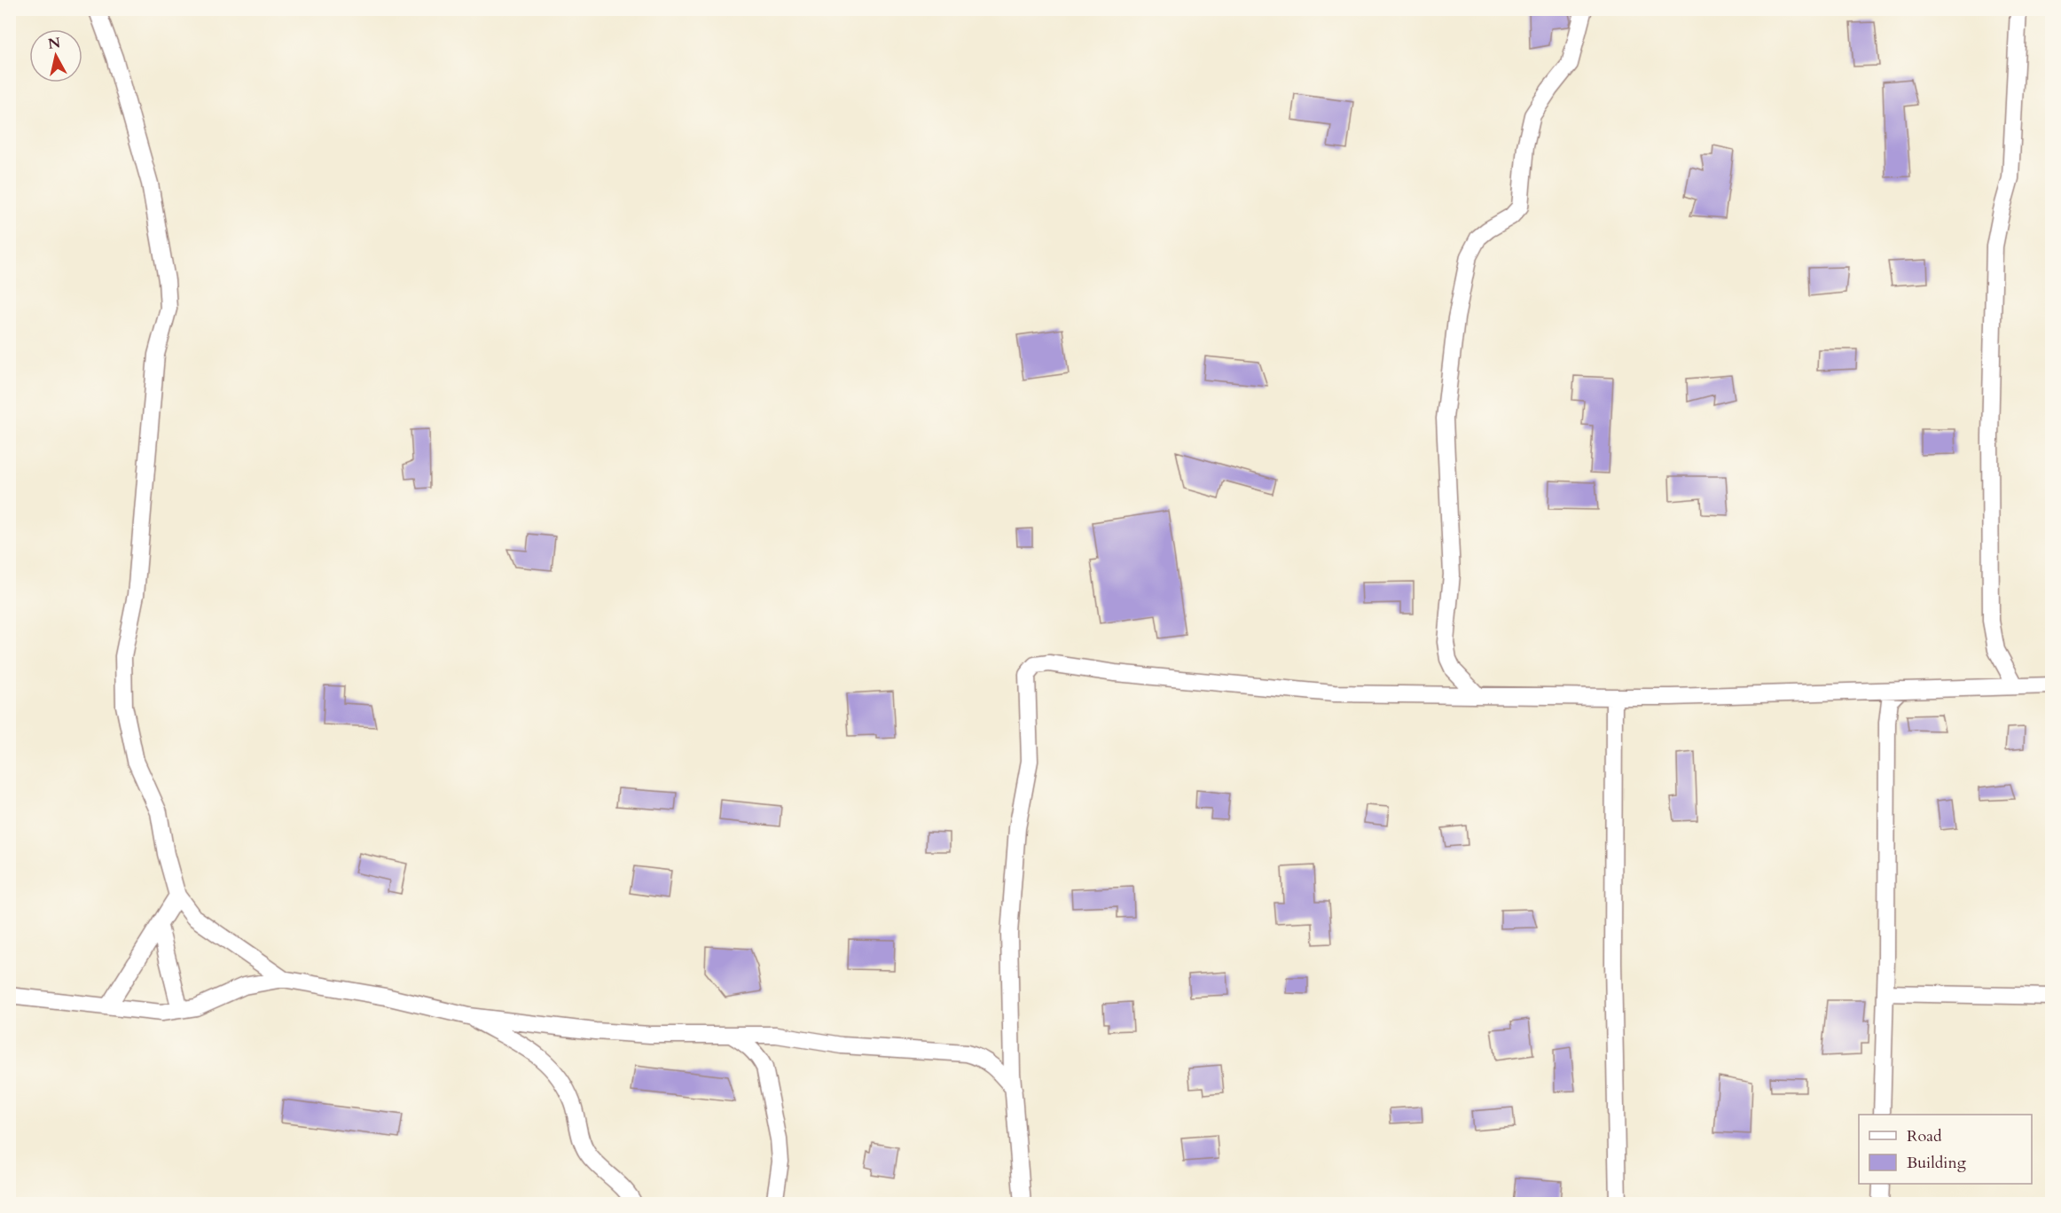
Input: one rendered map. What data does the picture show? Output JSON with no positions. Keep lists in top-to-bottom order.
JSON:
{
  "legend": ["Road", "Building"],
  "north": "top"
}
